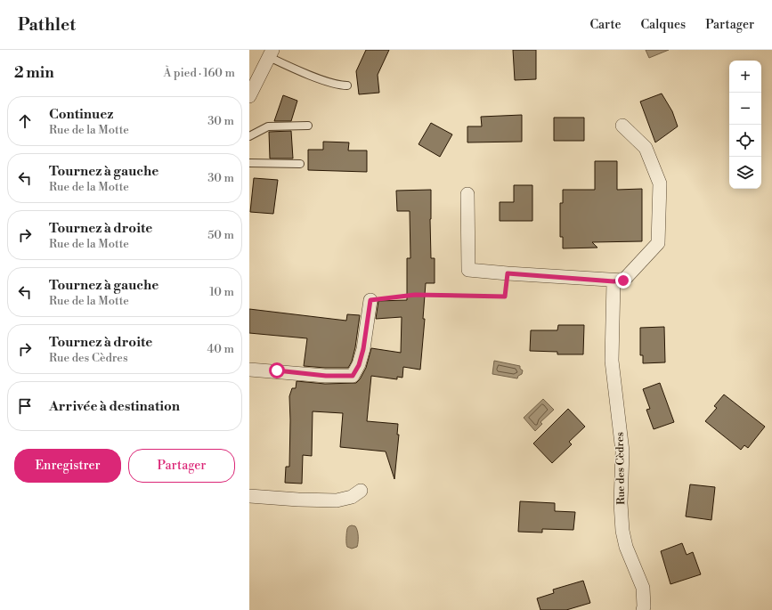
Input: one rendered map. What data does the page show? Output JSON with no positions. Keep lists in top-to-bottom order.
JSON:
{
  "streets": {
    "street": ["Rue des Cèdres"]
  },
  "page": {
    "header": "Pathlet",
    "nav": ["Carte", "Calques", "Partager"],
    "heading": ["2 min", "À pied · 160 m"],
    "map_buttons": ["+", "−"],
    "list": [
      ["Continuez", "Rue de la Motte", "30 m"],
      ["Tournez à gauche", "Rue de la Motte", "30 m"],
      ["Tournez à droite", "Rue de la Motte", "50 m"],
      ["Tournez à gauche", "Rue de la Motte", "10 m"],
      ["Tournez à droite", "Rue des Cèdres", "40 m"],
      "Arrivée à destination"
    ],
    "buttons": ["Enregistrer", "Partager"]
  }
}
